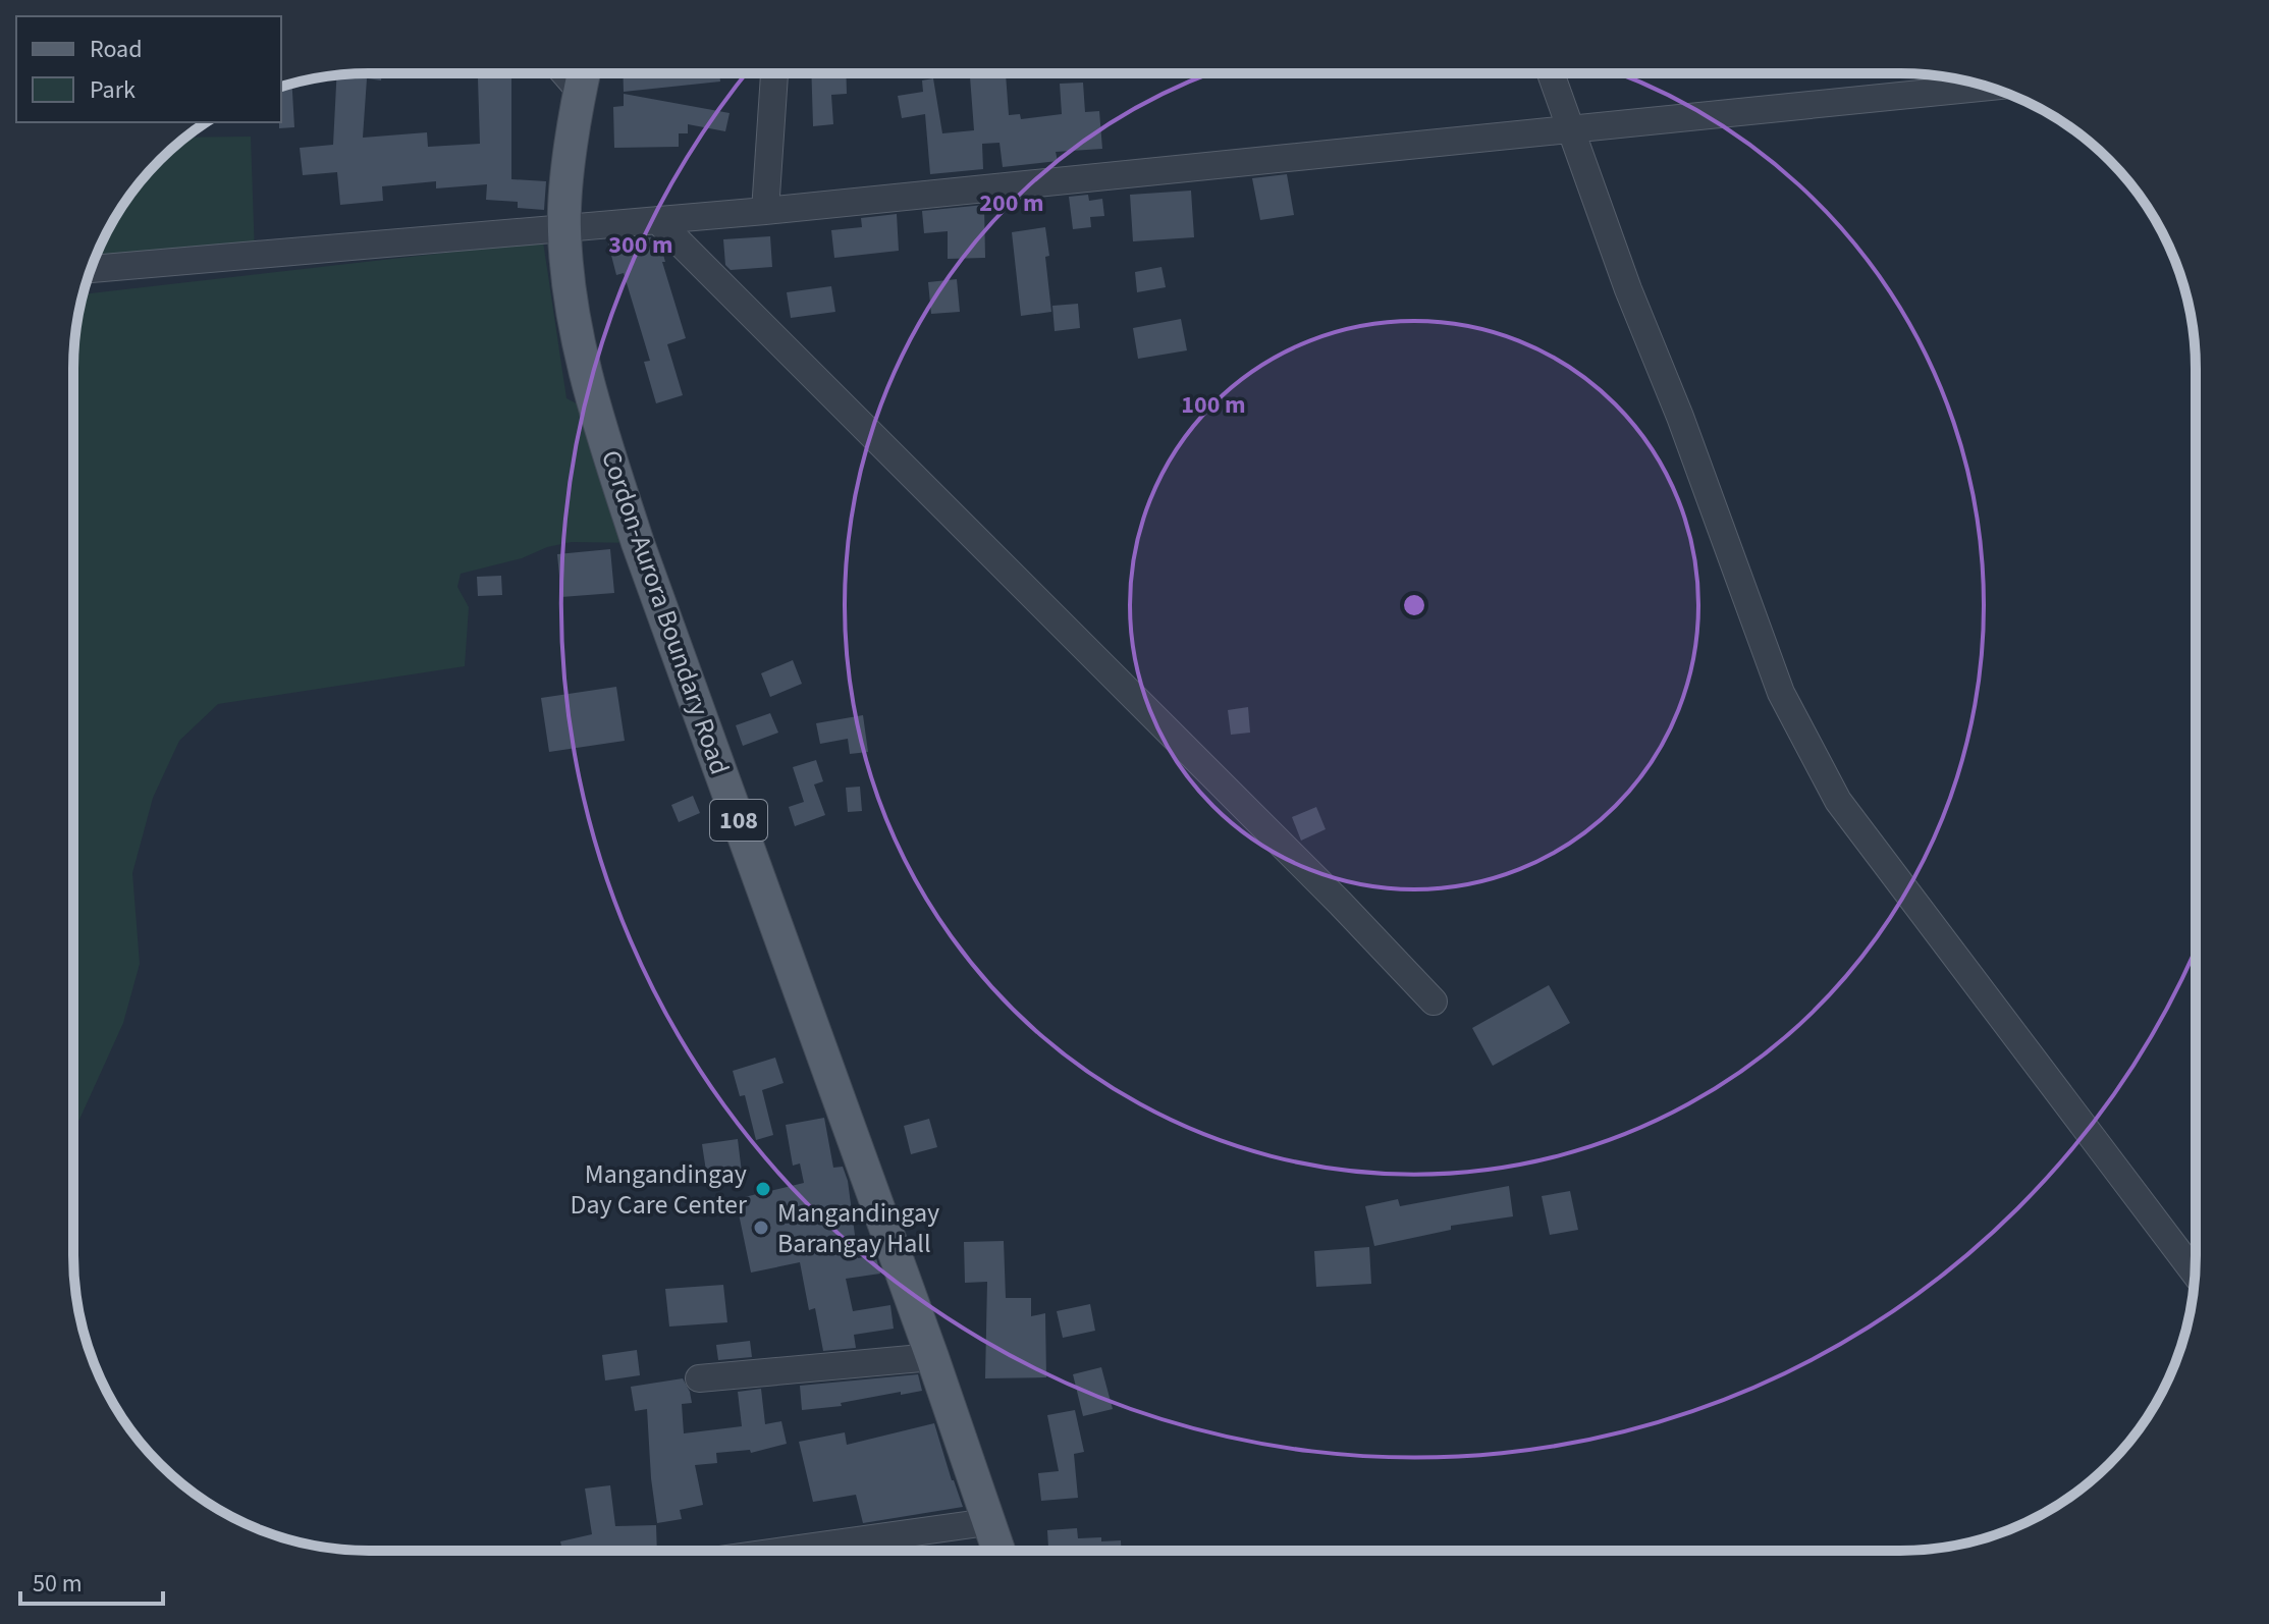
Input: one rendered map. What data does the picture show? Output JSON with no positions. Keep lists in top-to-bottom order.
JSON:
{
  "streets": {
    "main road": ["Cordon-Aurora Boundary Road", "108"]
  },
  "places": ["Mangandingay Day Care Center", "Mangandingay Barangay Hall"],
  "legend": ["Road", "Park"],
  "scale_bar": "50 m",
  "rings": ["200 m", "300 m", "100 m"]
}
